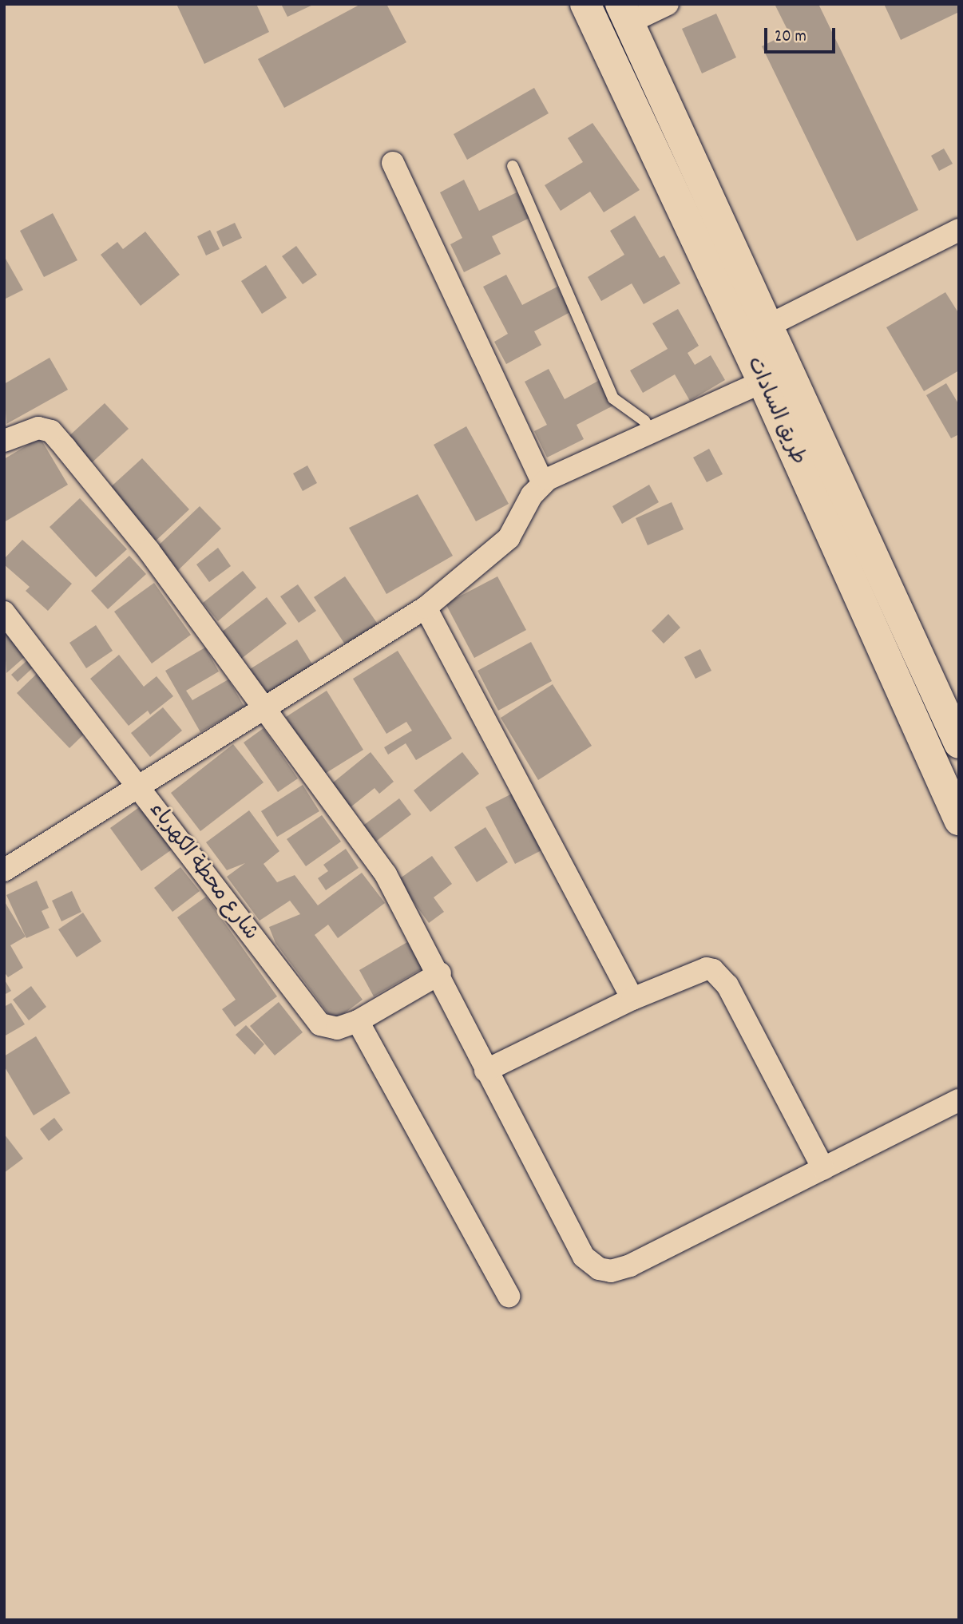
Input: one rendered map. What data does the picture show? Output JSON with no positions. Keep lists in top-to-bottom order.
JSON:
{
  "streets": {
    "main road": ["طريق السادات"],
    "street": ["شارع محطة الكهرباء"]
  },
  "scale_bar": "20 m"
}
